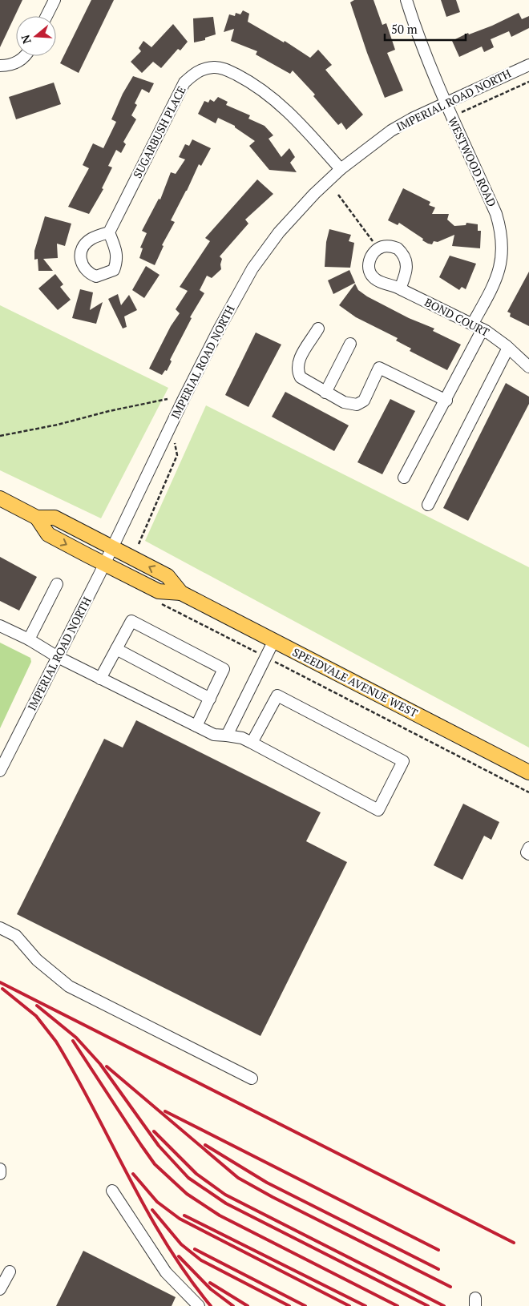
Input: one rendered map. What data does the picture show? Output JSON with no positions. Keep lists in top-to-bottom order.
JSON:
{
  "streets": {
    "main road": ["SPEEDVALE AVENUE WEST"],
    "street": [
      "IMPERIAL ROAD NORTH",
      "SUGARBUSH PLACE",
      "WESTWOOD ROAD",
      "BOND COURT"
    ]
  },
  "crossings": [
    ["IMPERIAL ROAD NORTH", "SUGARBUSH PLACE"],
    ["IMPERIAL ROAD NORTH", "WESTWOOD ROAD"],
    ["IMPERIAL ROAD NORTH", "SPEEDVALE AVENUE WEST"],
    ["WESTWOOD ROAD", "BOND COURT"]
  ],
  "scale_bar": "50 m",
  "north": "left"
}
